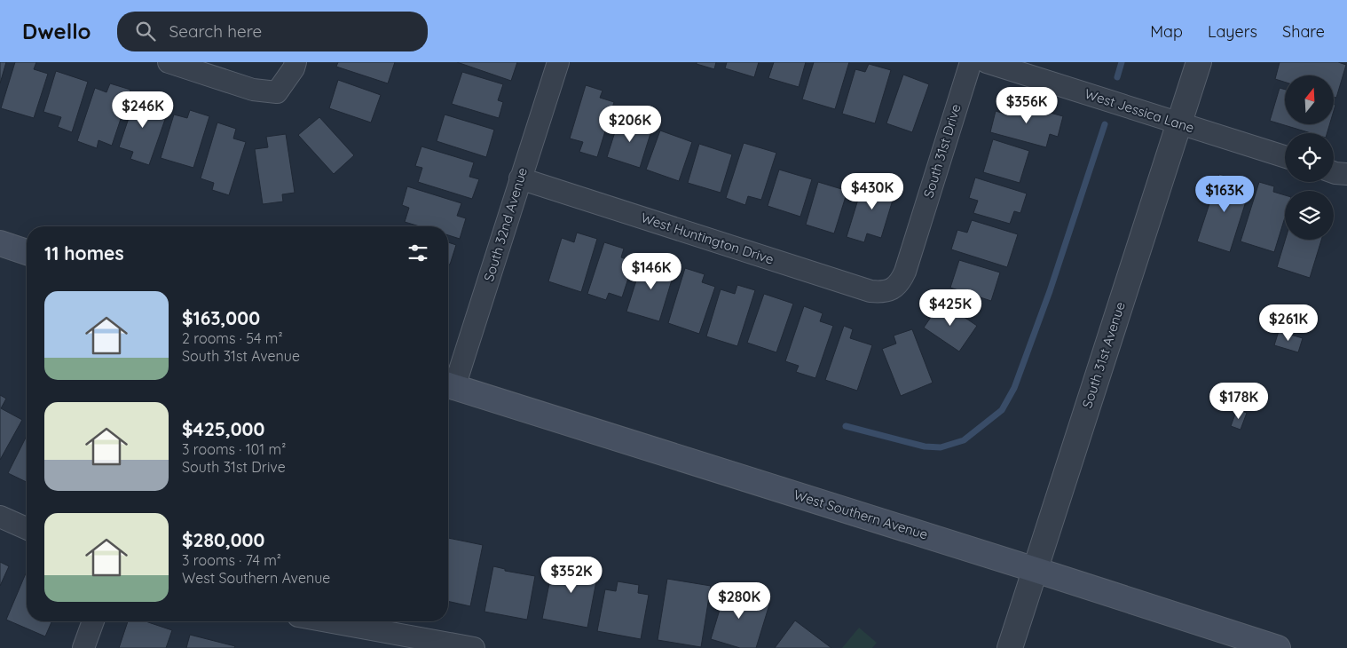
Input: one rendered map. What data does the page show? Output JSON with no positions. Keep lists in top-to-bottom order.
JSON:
{
  "streets": {
    "main road": ["West Southern Avenue"],
    "street": [
      "West Jessica Lane",
      "South 31st Drive",
      "South 32nd Avenue",
      "West Huntington Drive",
      "South 31st Avenue"
    ]
  },
  "crossings": [
    ["West Jessica Lane", "South 31st Avenue"],
    ["South 31st Drive", "West Huntington Drive"],
    ["South 32nd Avenue", "West Huntington Drive"],
    ["South 32nd Avenue", "West Southern Avenue"],
    ["South 31st Avenue", "West Southern Avenue"]
  ],
  "north": "top",
  "page": {
    "header": "Dwello",
    "search": "Search here",
    "nav": ["Map", "Layers", "Share"],
    "price": [
      "$356K",
      "$246K",
      "$206K",
      "$430K",
      "$163K",
      "$146K",
      "$425K",
      "$261K",
      "$178K",
      "$352K",
      "$280K"
    ],
    "heading": "11 homes",
    "list": [
      {
        "name": "$163,000",
        "note": "2 rooms · 54 m² · South 31st Avenue"
      },
      {
        "name": "$425,000",
        "note": "3 rooms · 101 m² · South 31st Drive"
      },
      {
        "name": "$280,000",
        "note": "3 rooms · 74 m² · West Southern Avenue"
      }
    ]
  }
}
